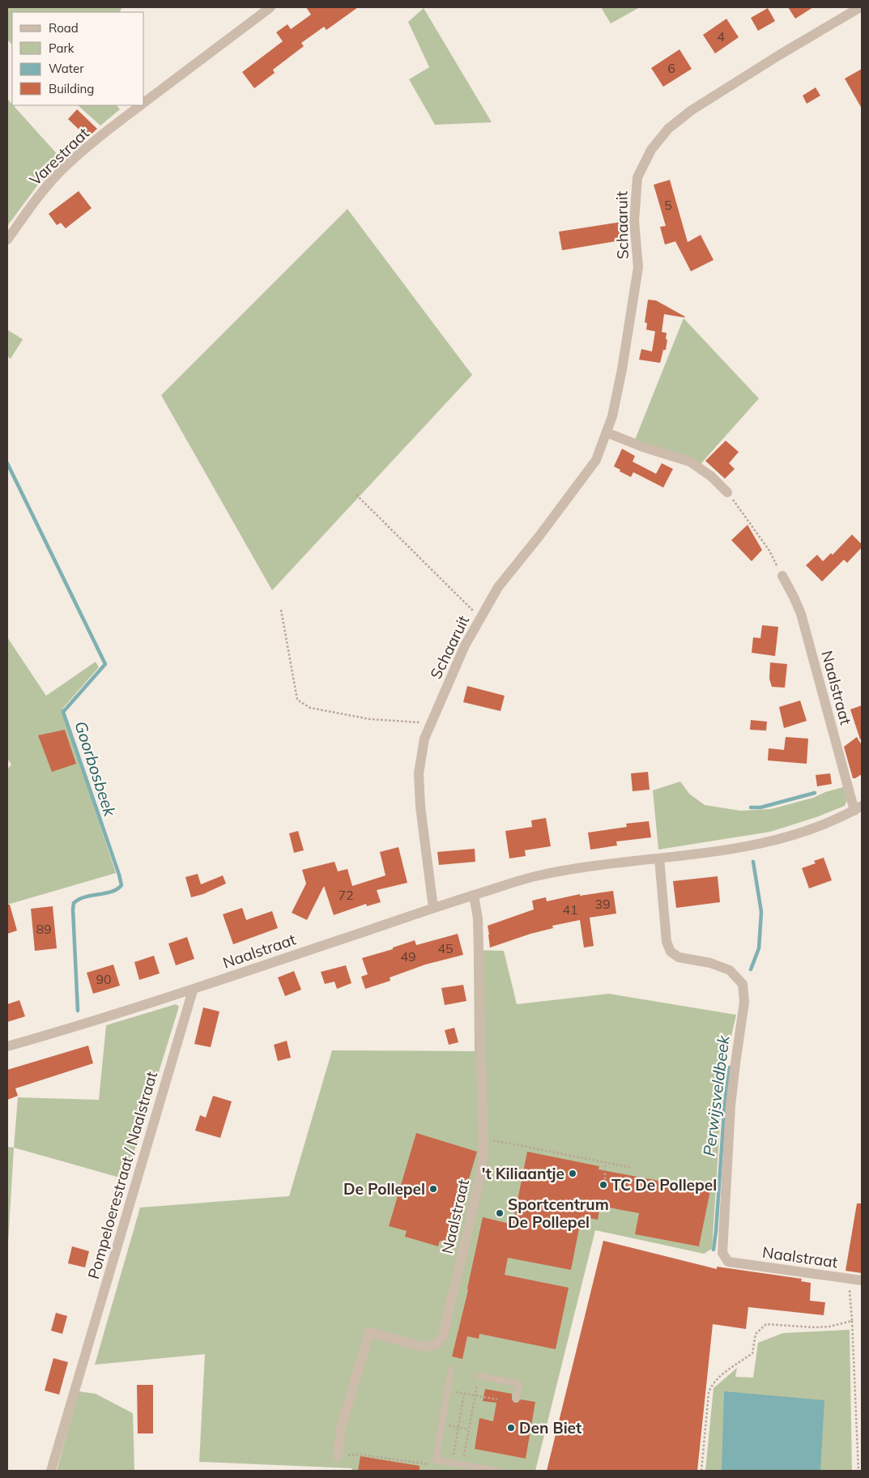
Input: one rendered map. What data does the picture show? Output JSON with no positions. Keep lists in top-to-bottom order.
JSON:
{
  "streets": {
    "street": [
      "Varestraat",
      "Schaaruit",
      "Naalstraat",
      "Pompeloerestraat / Naalstraat"
    ]
  },
  "crossings": [
    ["Schaaruit", "Naalstraat"],
    ["Naalstraat", "Pompeloerestraat / Naalstraat"]
  ],
  "water": ["Goorbosbeek", "Perwijsveldbeek"],
  "places": [
    "'t Kiliaantje",
    "TC De Pollepel",
    "De Pollepel",
    "Sportcentrum De Pollepel",
    "Den Biet"
  ],
  "house_numbers": [
    "4",
    "6",
    "5",
    "72",
    "39",
    "41",
    "89",
    "45",
    "49",
    "90"
  ],
  "legend": [
    "Road",
    "Park",
    "Water",
    "Building"
  ]
}
